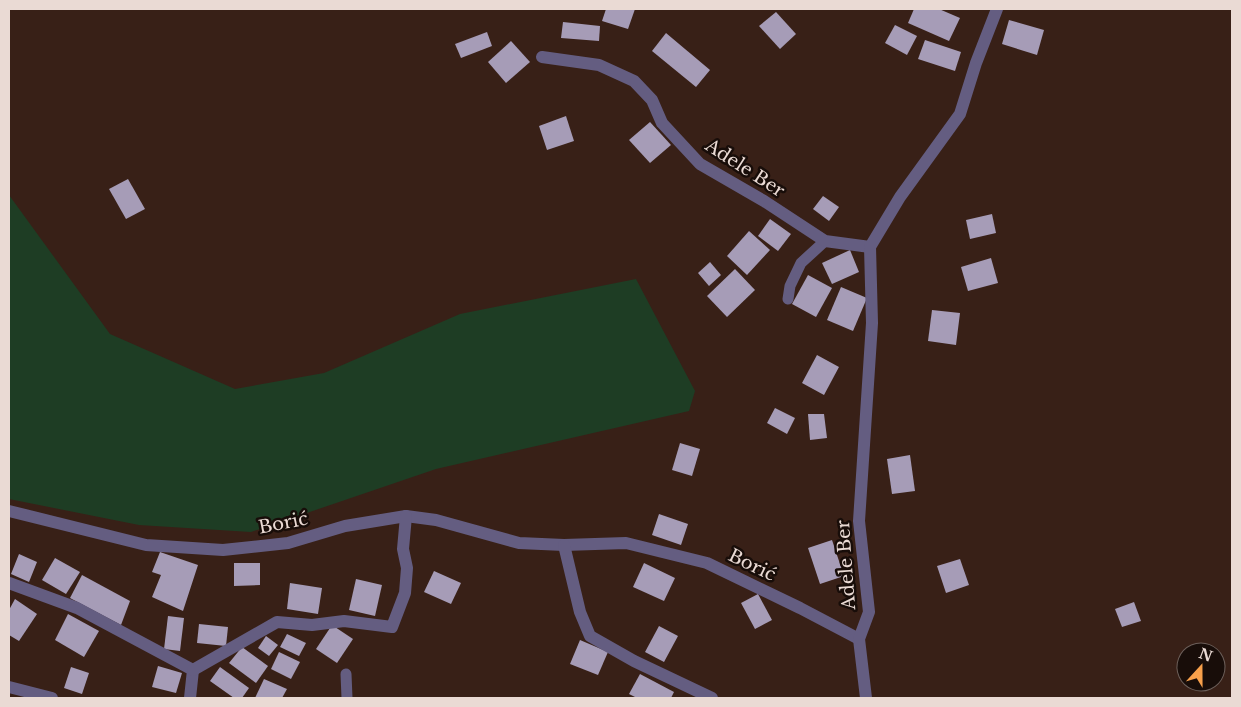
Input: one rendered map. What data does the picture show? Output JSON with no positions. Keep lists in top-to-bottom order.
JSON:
{
  "streets": {
    "street": ["Adele Ber", "Borić"]
  },
  "crossings": [
    ["Adele Ber", "Borić"]
  ],
  "north": "top"
}
